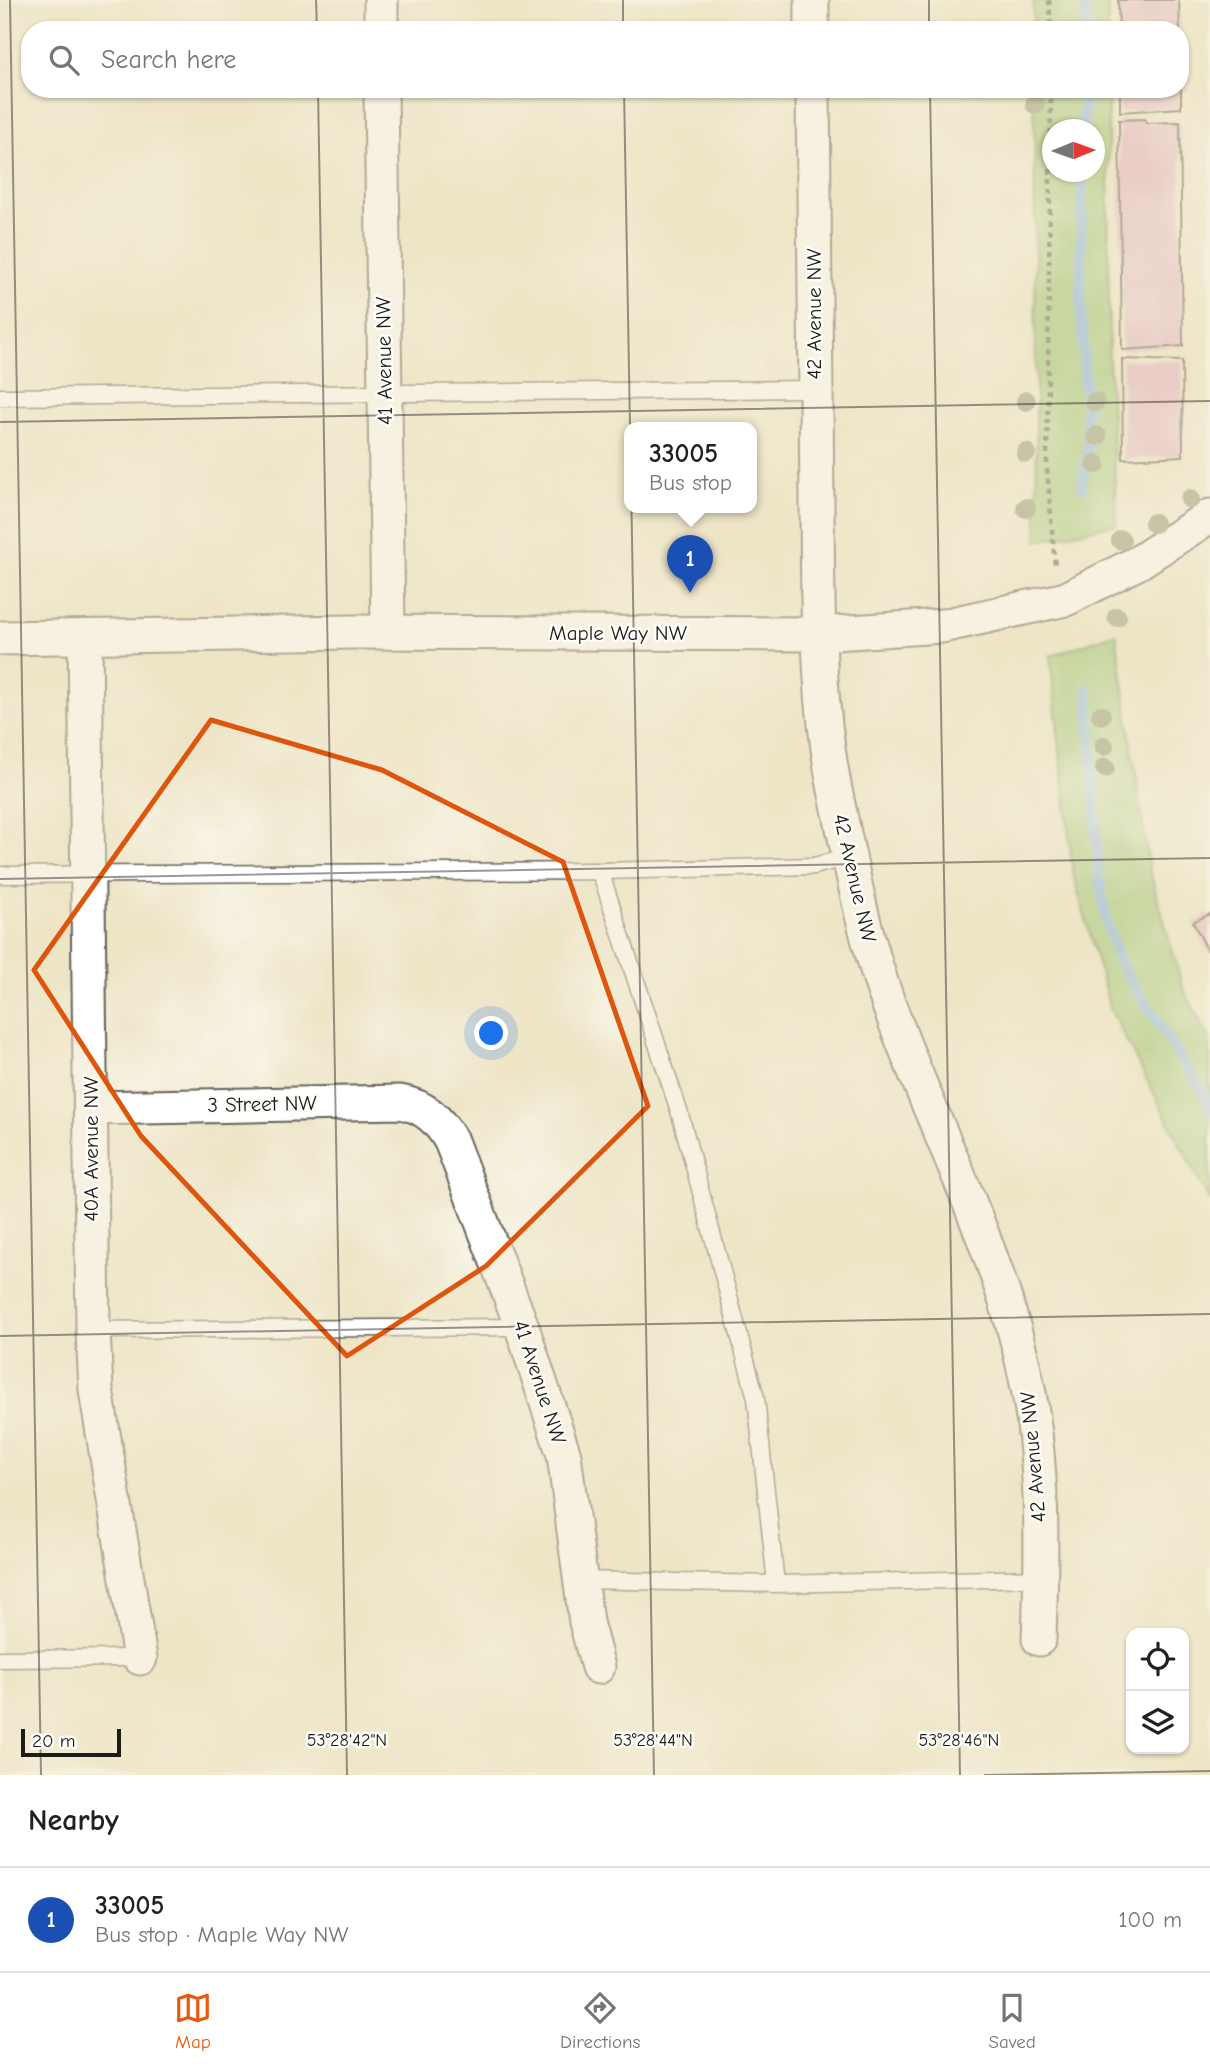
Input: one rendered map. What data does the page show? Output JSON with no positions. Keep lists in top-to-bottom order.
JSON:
{
  "streets": {
    "street": [
      "42 Avenue NW",
      "41 Avenue NW",
      "Maple Way NW",
      "3 Street NW",
      "40A Avenue NW"
    ]
  },
  "crossings": [
    ["42 Avenue NW", "Maple Way NW"],
    ["41 Avenue NW", "Maple Way NW"],
    ["41 Avenue NW", "3 Street NW"],
    ["Maple Way NW", "40A Avenue NW"],
    ["3 Street NW", "40A Avenue NW"]
  ],
  "scale_bar": "20 m",
  "north": "right",
  "page": {
    "search": "Search here",
    "popup": ["33005", "Bus stop"],
    "pins": "1",
    "scale": "20 m",
    "heading": "Nearby",
    "list": [
      {
        "mark": "1",
        "name": "33005",
        "note": "Bus stop · Maple Way NW",
        "value": "100 m"
      }
    ],
    "nav": ["Map", "Directions", "Saved"]
  },
  "coordinates": ["53°28'42\"N", "53°28'44\"N", "53°28'46\"N"]
}
